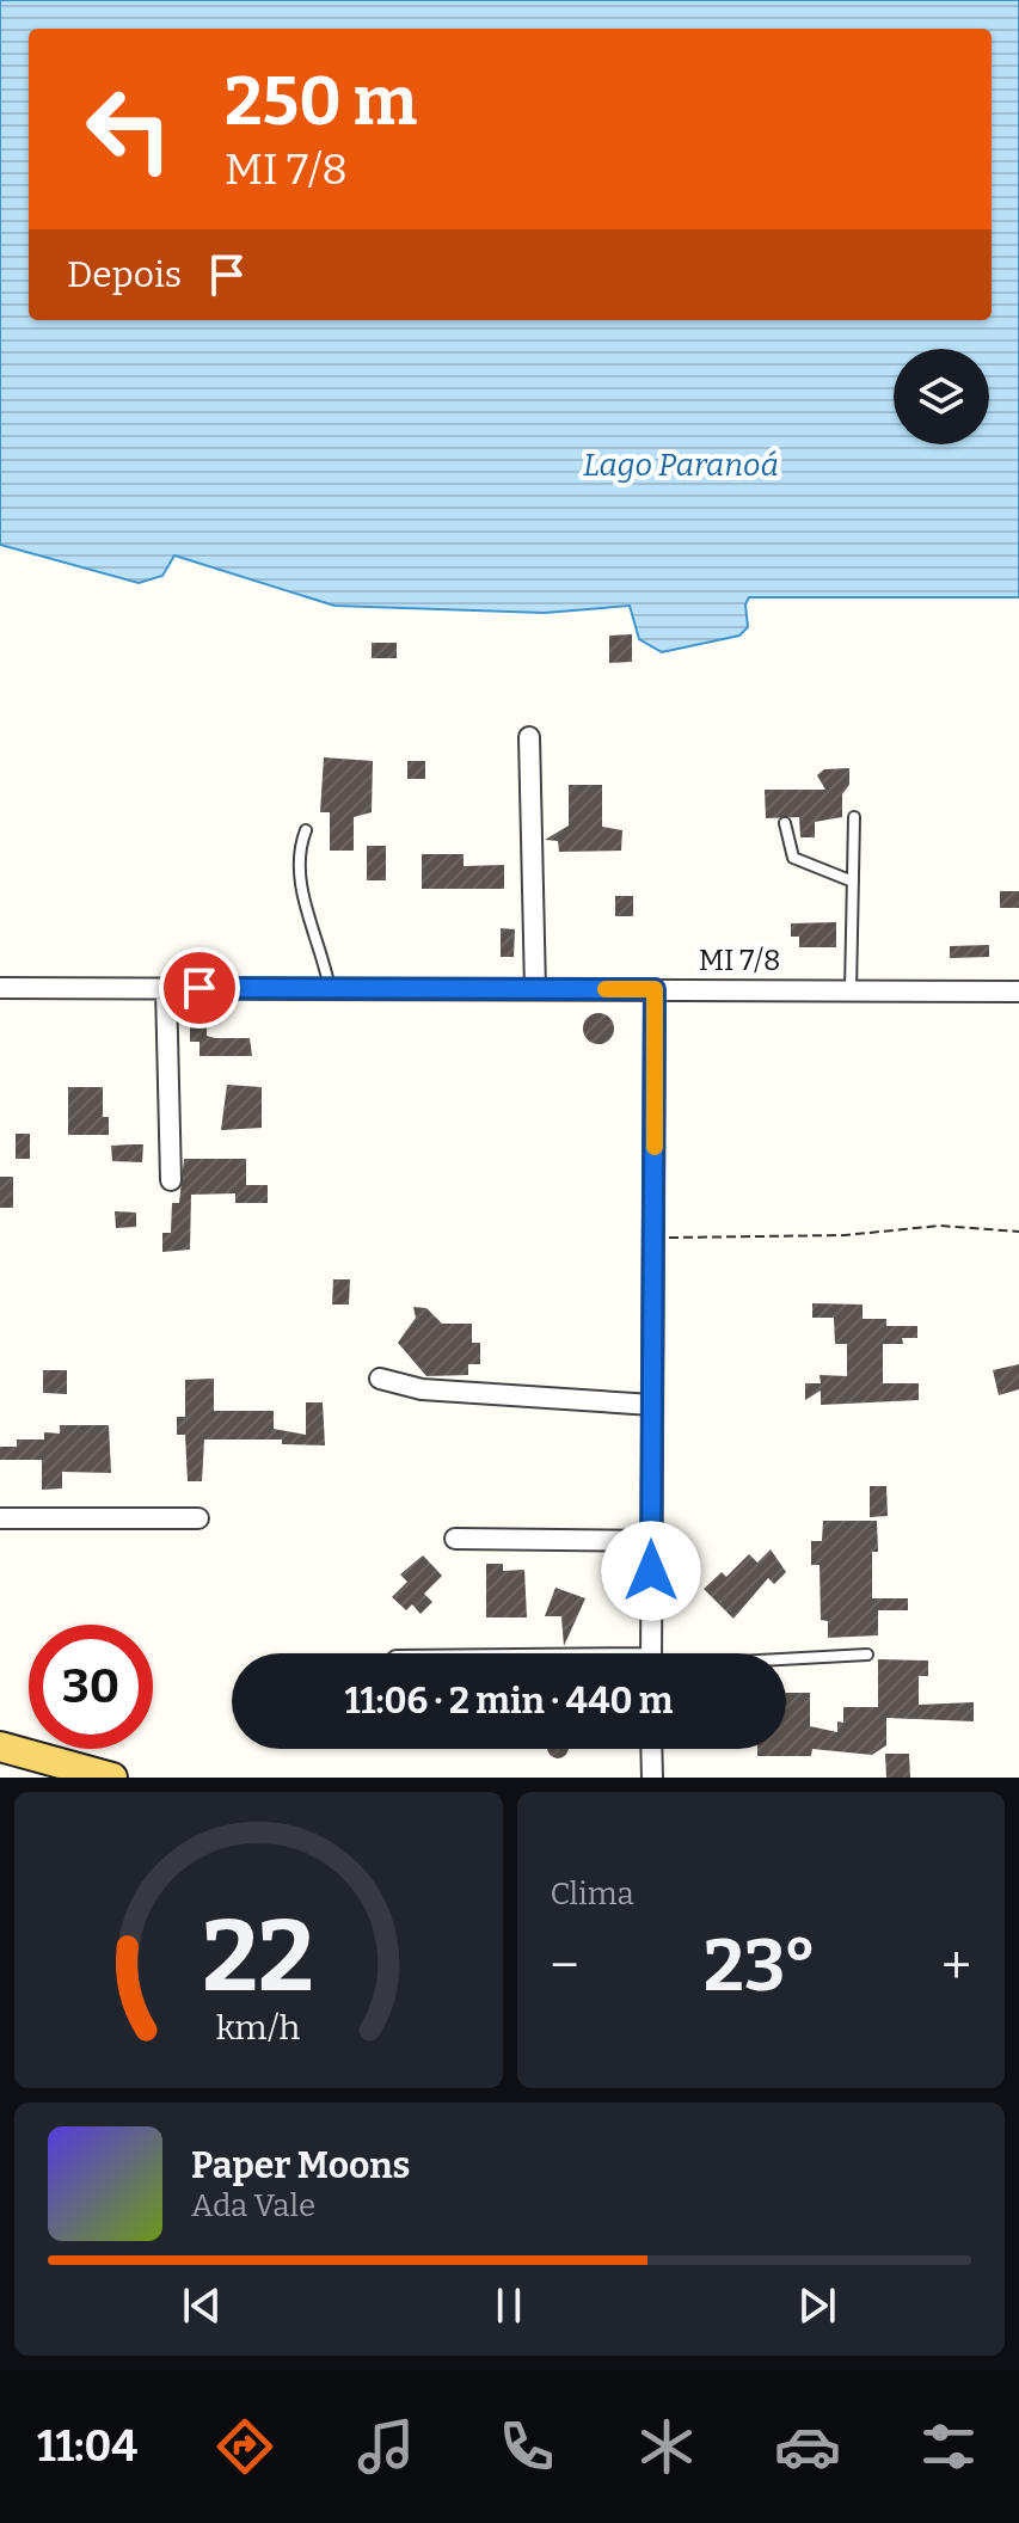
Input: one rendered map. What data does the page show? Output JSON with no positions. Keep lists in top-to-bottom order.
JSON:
{
  "streets": {
    "street": ["MI 7/8"]
  },
  "water": ["Lago Paranoá"],
  "page": {
    "turn": ["250 m", "MI 7/8"],
    "then": "Depois",
    "limit": "30",
    "trip": "11:06 · 2 min · 440 m",
    "tile": "Clima",
    "heat": ["−", "23°", "+"],
    "song": ["Paper Moons", "Ada Vale"],
    "tabs": "11:04",
    "gauge": ["22", "km/h"]
  }
}
